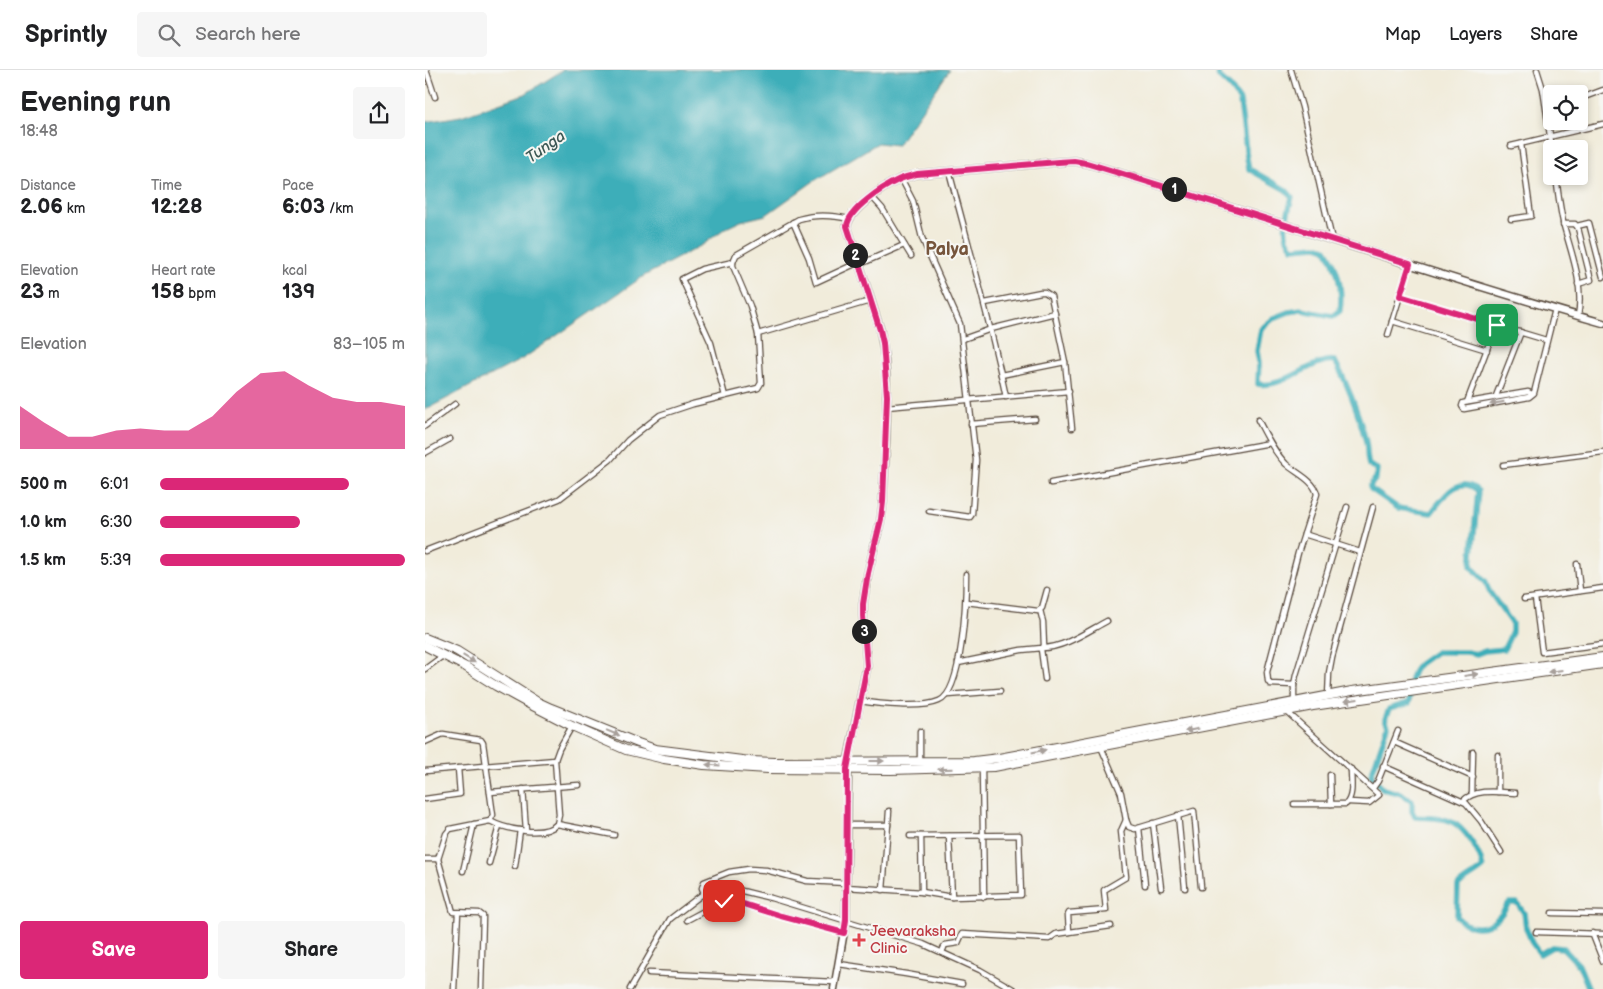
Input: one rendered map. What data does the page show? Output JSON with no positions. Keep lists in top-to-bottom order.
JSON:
{
  "districts": ["Palya"],
  "water": ["Tunga"],
  "places": {
    "health": ["Jeevaraksha Clinic"]
  },
  "page": {
    "header": "Sprintly",
    "search": "Search here",
    "nav": ["Map", "Layers", "Share"],
    "heading": ["Evening run", "18:48"],
    "stats": [
      ["Distance", "2.06 km"],
      ["Time", "12:28"],
      ["Pace", "6:03 /km"],
      ["Elevation", "23 m"],
      ["Heart rate", "158 bpm"],
      ["kcal", "139"]
    ],
    "pins": ["1", "2", "3"],
    "chart": ["Elevation", "83–105 m"],
    "list": [
      {
        "name": "500 m",
        "note": "6:01"
      },
      {
        "name": "1.0 km",
        "note": "6:30"
      },
      {
        "name": "1.5 km",
        "note": "5:39"
      }
    ],
    "buttons": ["Save", "Share"]
  }
}
